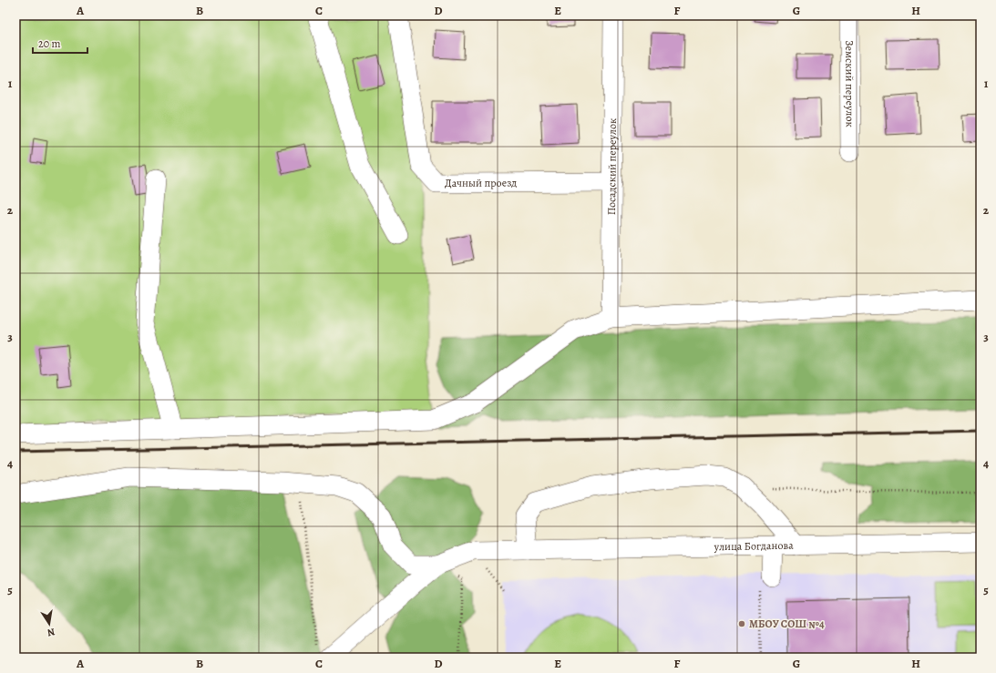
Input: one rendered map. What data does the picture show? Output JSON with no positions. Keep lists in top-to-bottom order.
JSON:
{
  "streets": {
    "street": [
      "Земский переулок",
      "Посадский переулок",
      "Дачный проезд",
      "улица Богданова"
    ]
  },
  "crossings": [
    ["Посадский переулок", "Дачный проезд"]
  ],
  "places": ["МБОУ СОШ №4"],
  "scale_bar": "20 m",
  "north": "bottom",
  "grid": {
    "columns": [
      "A",
      "B",
      "C",
      "D",
      "E",
      "F",
      "G",
      "H"
    ],
    "rows": [
      "1",
      "2",
      "3",
      "4",
      "5"
    ]
  }
}
